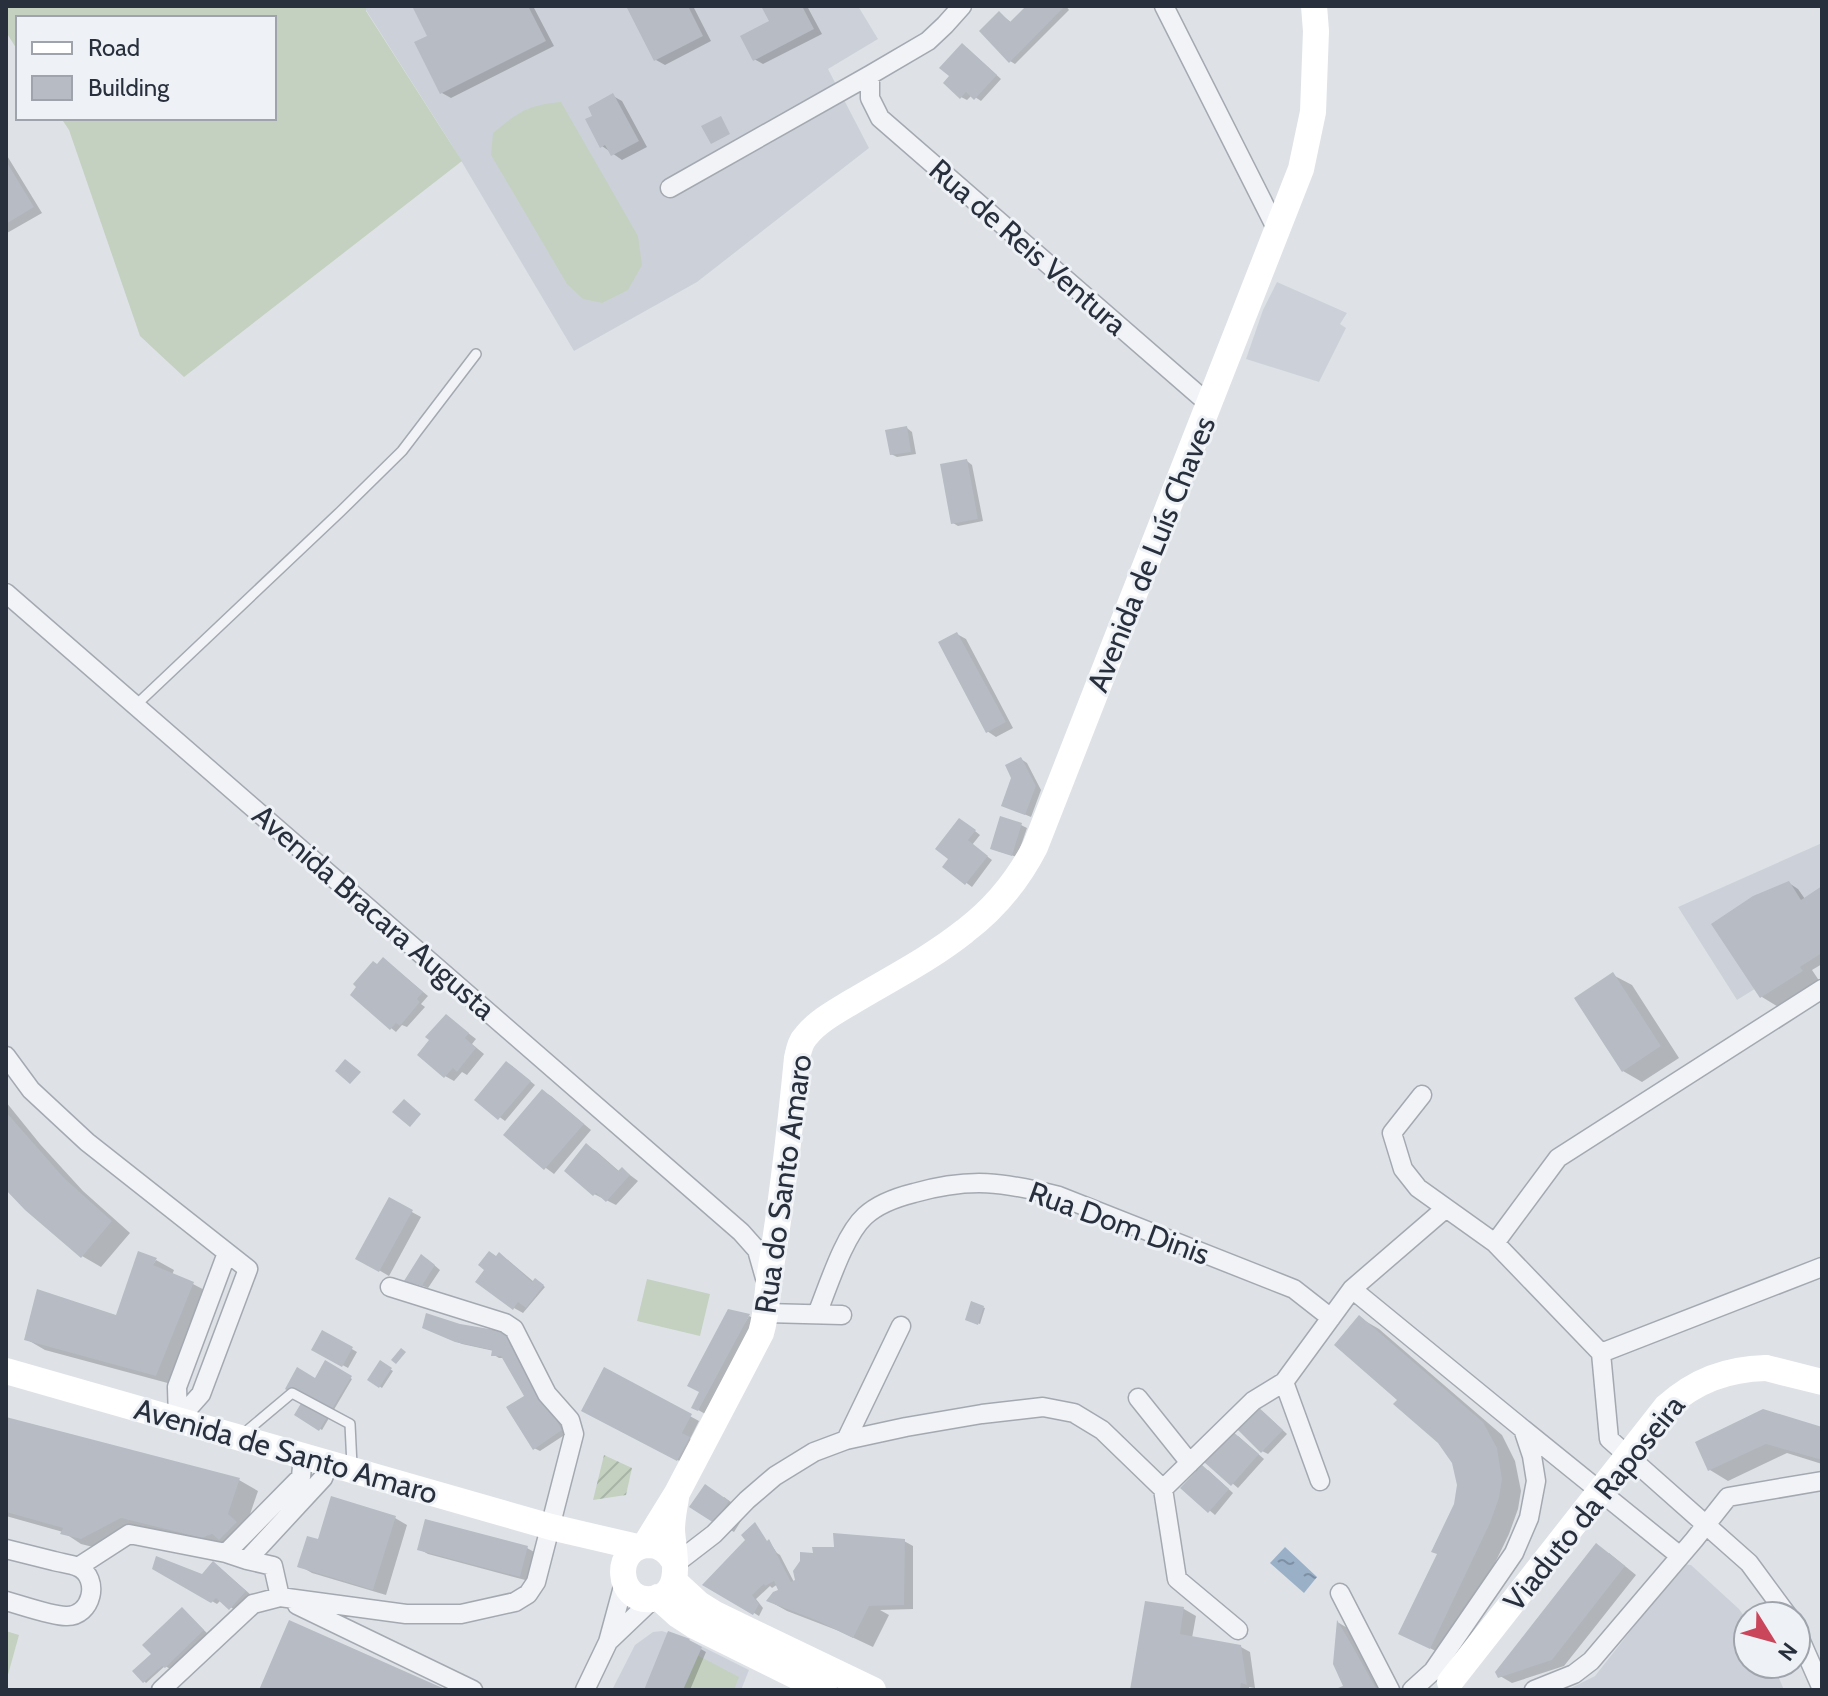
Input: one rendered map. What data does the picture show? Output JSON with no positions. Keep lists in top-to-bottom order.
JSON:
{
  "streets": {
    "main road": [
      "Avenida de Luís Chaves",
      "Rua do Santo Amaro",
      "Avenida de Santo Amaro",
      "Viaduto da Raposeira"
    ],
    "street": ["Rua de Reis Ventura", "Avenida Bracara Augusta", "Rua Dom Dinis"]
  },
  "crossings": [
    ["Rua de Reis Ventura", "Avenida de Luís Chaves"],
    ["Avenida de Luís Chaves", "Rua do Santo Amaro"],
    ["Avenida Bracara Augusta", "Rua do Santo Amaro"],
    ["Rua do Santo Amaro", "Avenida de Santo Amaro"]
  ],
  "legend": ["Road", "Building"],
  "north": "bottom right"
}
